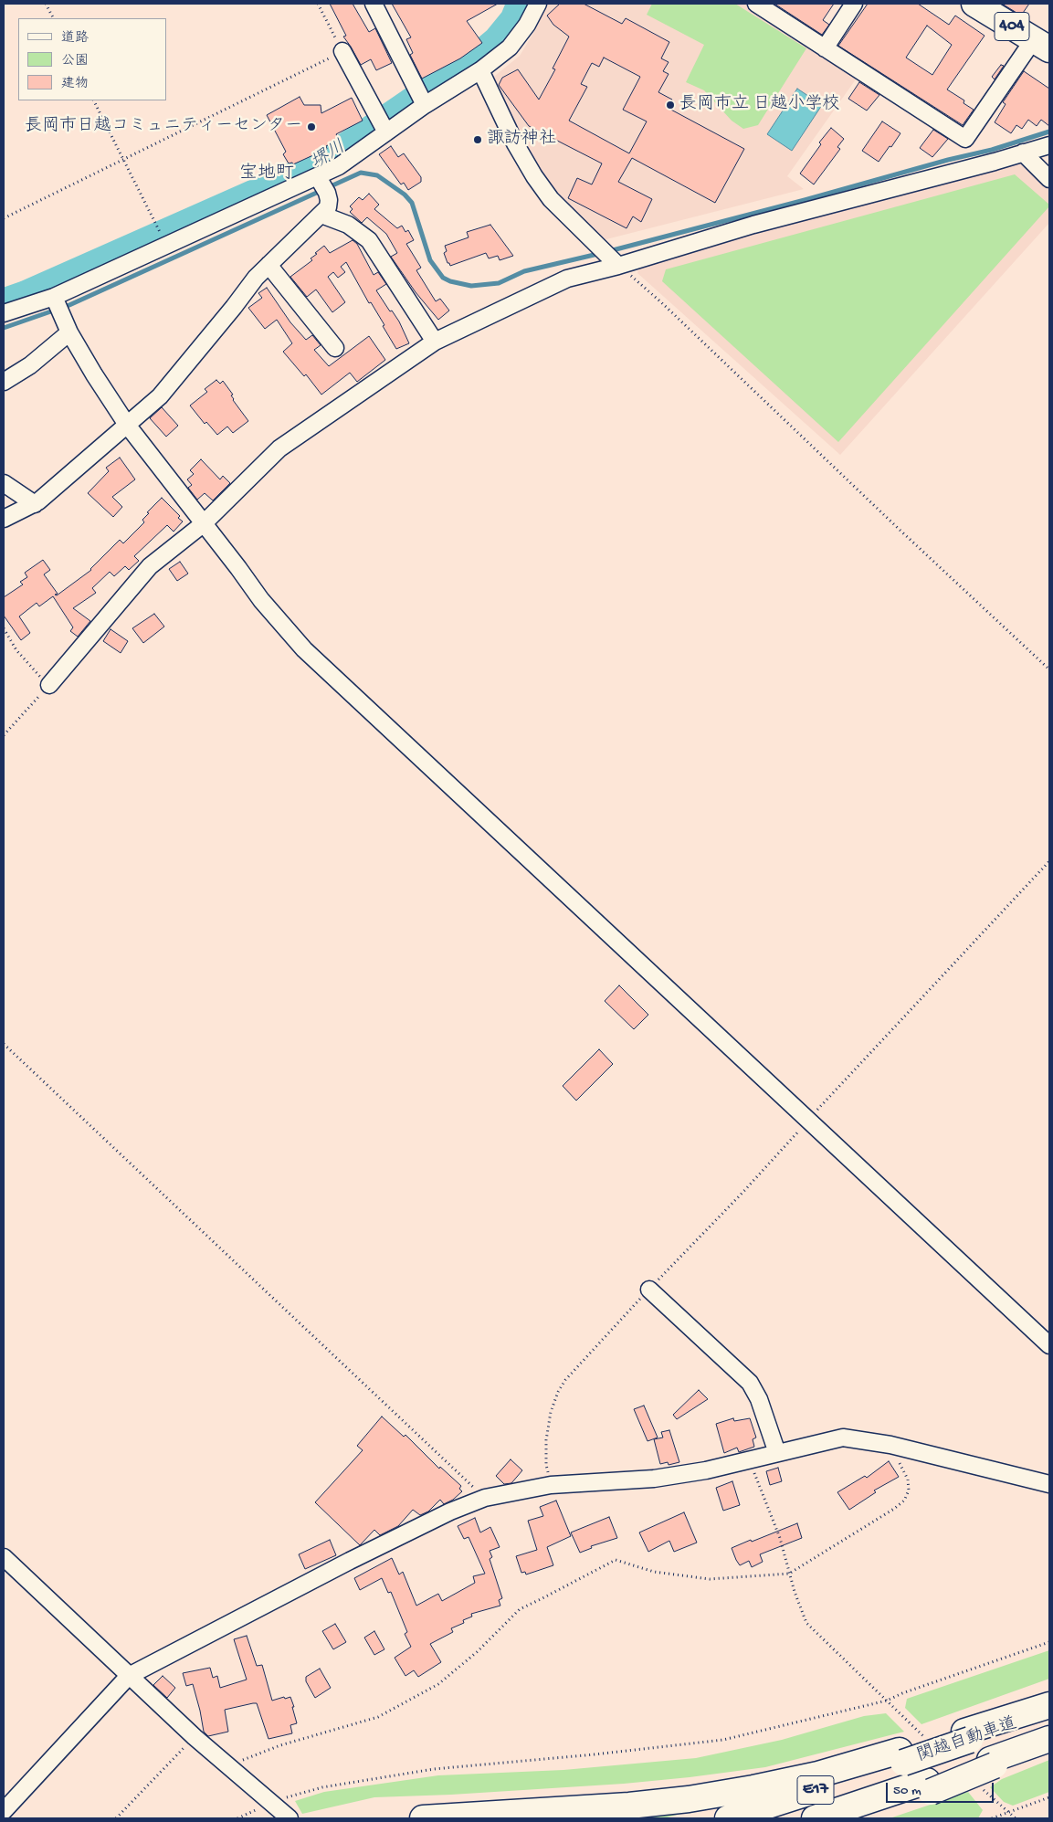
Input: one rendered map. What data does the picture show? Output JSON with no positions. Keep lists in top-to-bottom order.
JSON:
{
  "streets": {
    "highway": ["404", "関越自動車道", "E17"]
  },
  "districts": ["宝地町"],
  "water": ["堺川"],
  "places": ["長岡市立 日越小学校", "長岡市日越コミュニティーセンター", "諏訪神社"],
  "legend": ["道路", "公園", "建物"],
  "scale_bar": "50 m"
}
